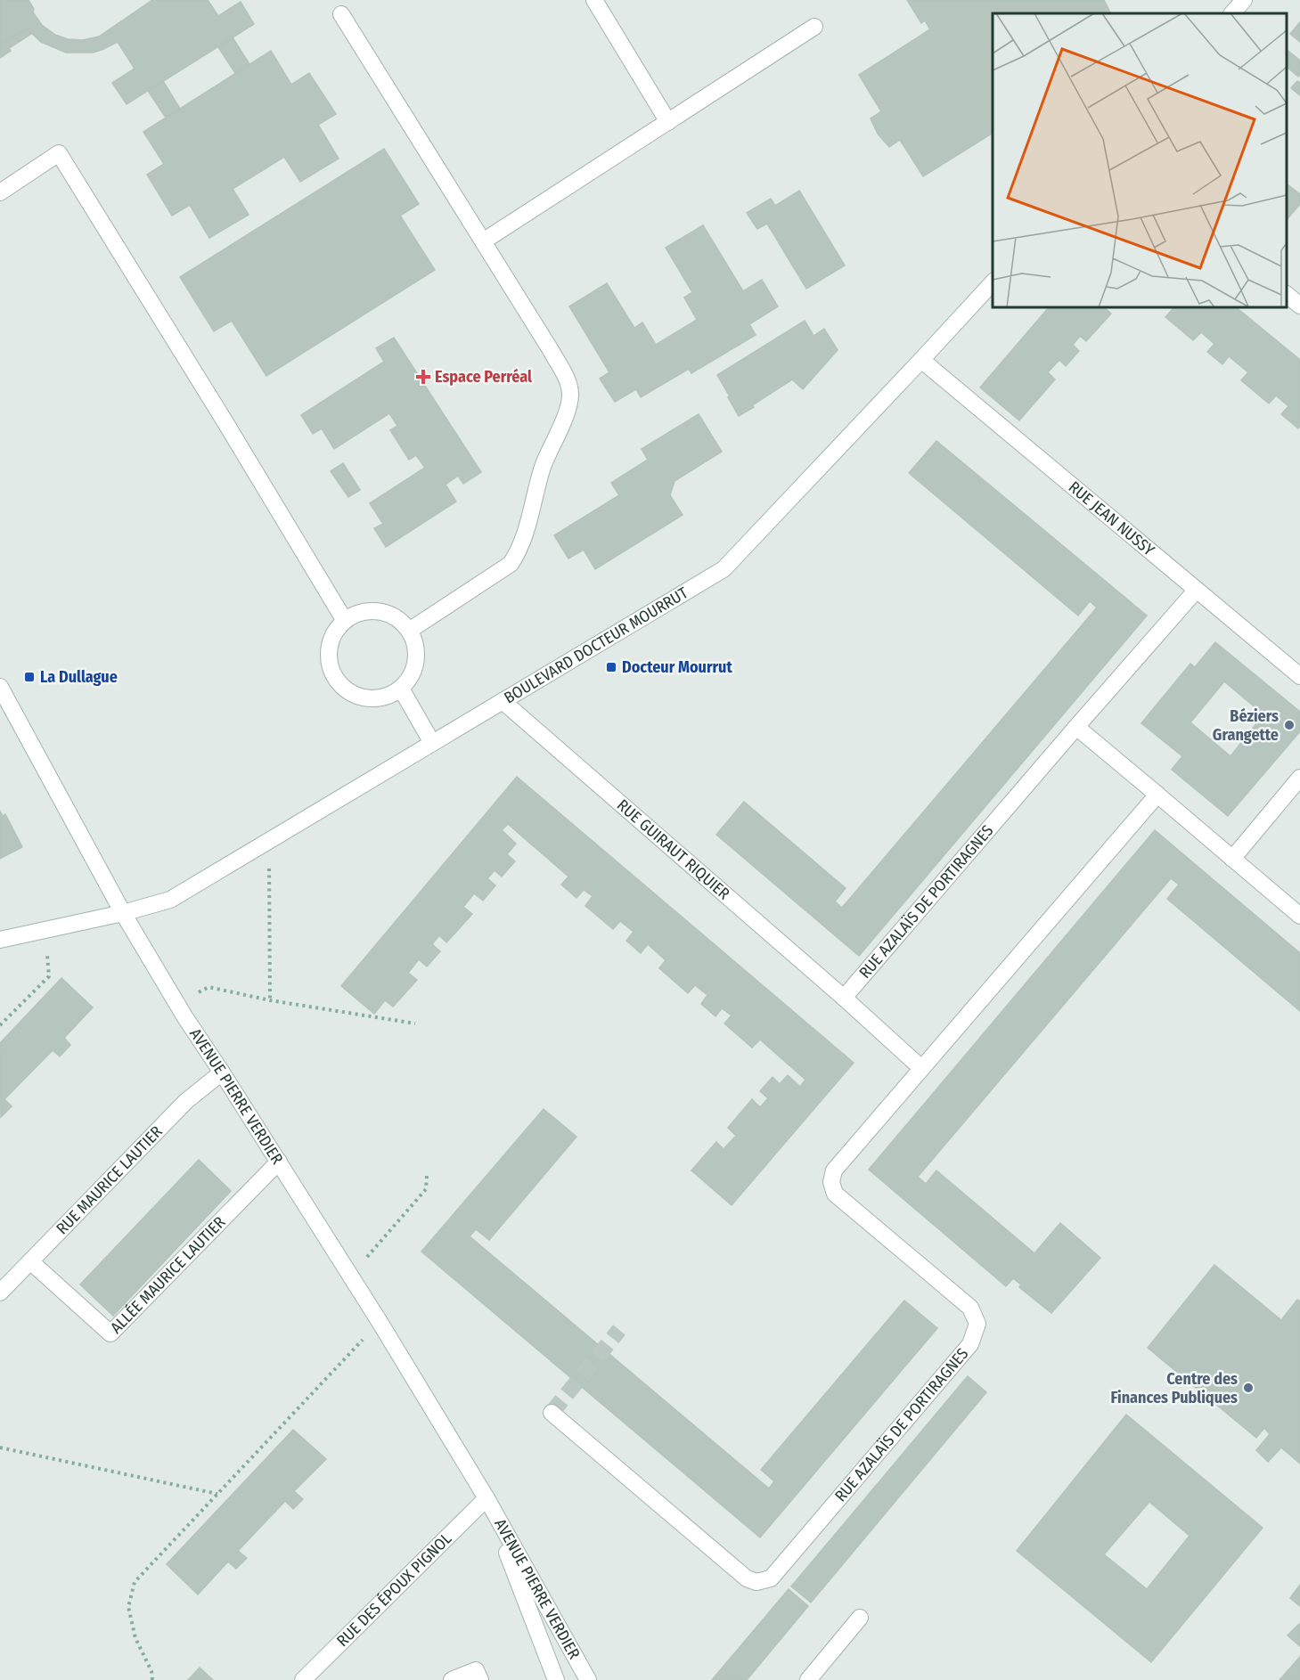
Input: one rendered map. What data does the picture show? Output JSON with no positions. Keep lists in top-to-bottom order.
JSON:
{
  "streets": {
    "street": [
      "RUE JEAN NUSSY",
      "BOULEVARD DOCTEUR MOURRUT",
      "RUE GUIRAUT RIQUIER",
      "RUE AZALAÏS DE PORTIRAGNES",
      "AVENUE PIERRE VERDIER",
      "RUE MAURICE LAUTIER",
      "ALLÉE MAURICE LAUTIER",
      "RUE DES ÉPOUX PIGNOL"
    ]
  },
  "crossings": [
    ["RUE JEAN NUSSY", "BOULEVARD DOCTEUR MOURRUT"],
    ["RUE JEAN NUSSY", "RUE AZALAÏS DE PORTIRAGNES"],
    ["BOULEVARD DOCTEUR MOURRUT", "RUE GUIRAUT RIQUIER"],
    ["BOULEVARD DOCTEUR MOURRUT", "AVENUE PIERRE VERDIER"],
    ["RUE GUIRAUT RIQUIER", "RUE AZALAÏS DE PORTIRAGNES"],
    ["AVENUE PIERRE VERDIER", "RUE MAURICE LAUTIER"],
    ["AVENUE PIERRE VERDIER", "ALLÉE MAURICE LAUTIER"],
    ["AVENUE PIERRE VERDIER", "RUE DES ÉPOUX PIGNOL"],
    ["RUE MAURICE LAUTIER", "ALLÉE MAURICE LAUTIER"]
  ],
  "places": {
    "health": ["Espace Perréal"],
    "transit": ["Docteur Mourrut", "La Dullague"],
    "other": ["Béziers Grangette", "Centre des Finances Publiques"]
  }
}
